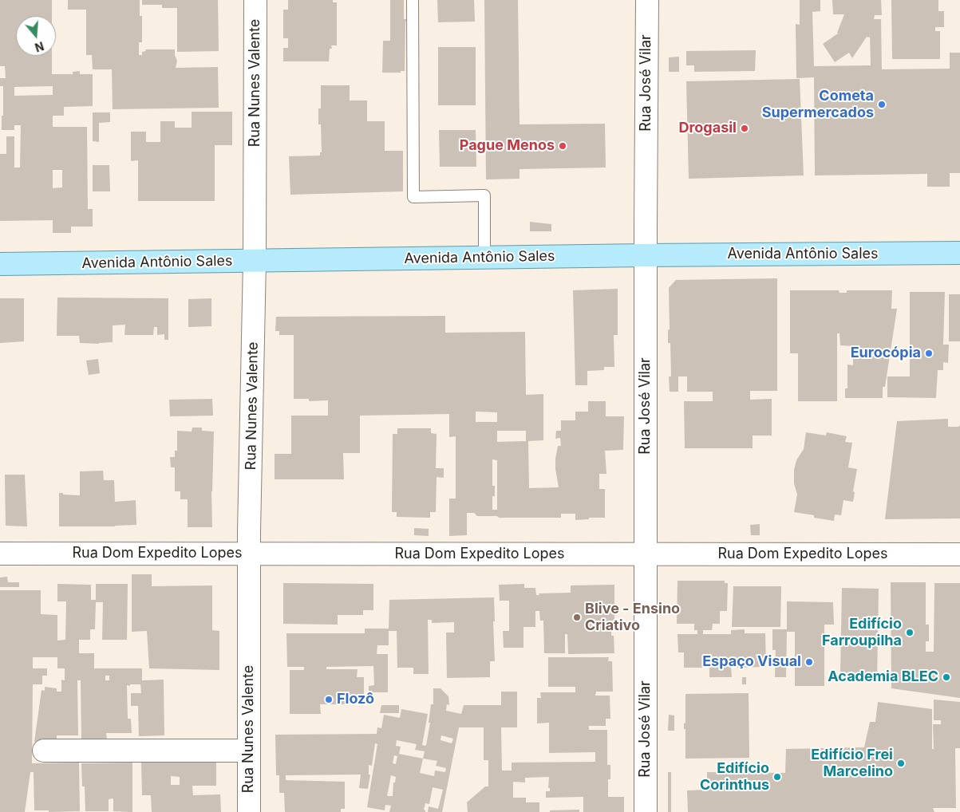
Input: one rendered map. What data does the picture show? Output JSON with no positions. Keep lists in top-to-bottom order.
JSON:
{
  "streets": {
    "main road": ["Avenida Antônio Sales"],
    "street": ["Rua Nunes Valente", "Rua José Vilar", "Rua Dom Expedito Lopes"]
  },
  "crossings": [
    ["Rua Nunes Valente", "Avenida Antônio Sales"],
    ["Rua Nunes Valente", "Rua Dom Expedito Lopes"],
    ["Rua José Vilar", "Avenida Antônio Sales"],
    ["Rua José Vilar", "Rua Dom Expedito Lopes"]
  ],
  "places": [
    "Cometa Supermercados",
    "Drogasil",
    "Pague Menos",
    "Eurocópia",
    "Blive - Ensino Criativo",
    "Edifício Farroupilha",
    "Espaço Visual",
    "Academia BLEC",
    "Flozô",
    "Edifício Frei Marcelino",
    "Edifício Corinthus"
  ],
  "north": "bottom"
}
